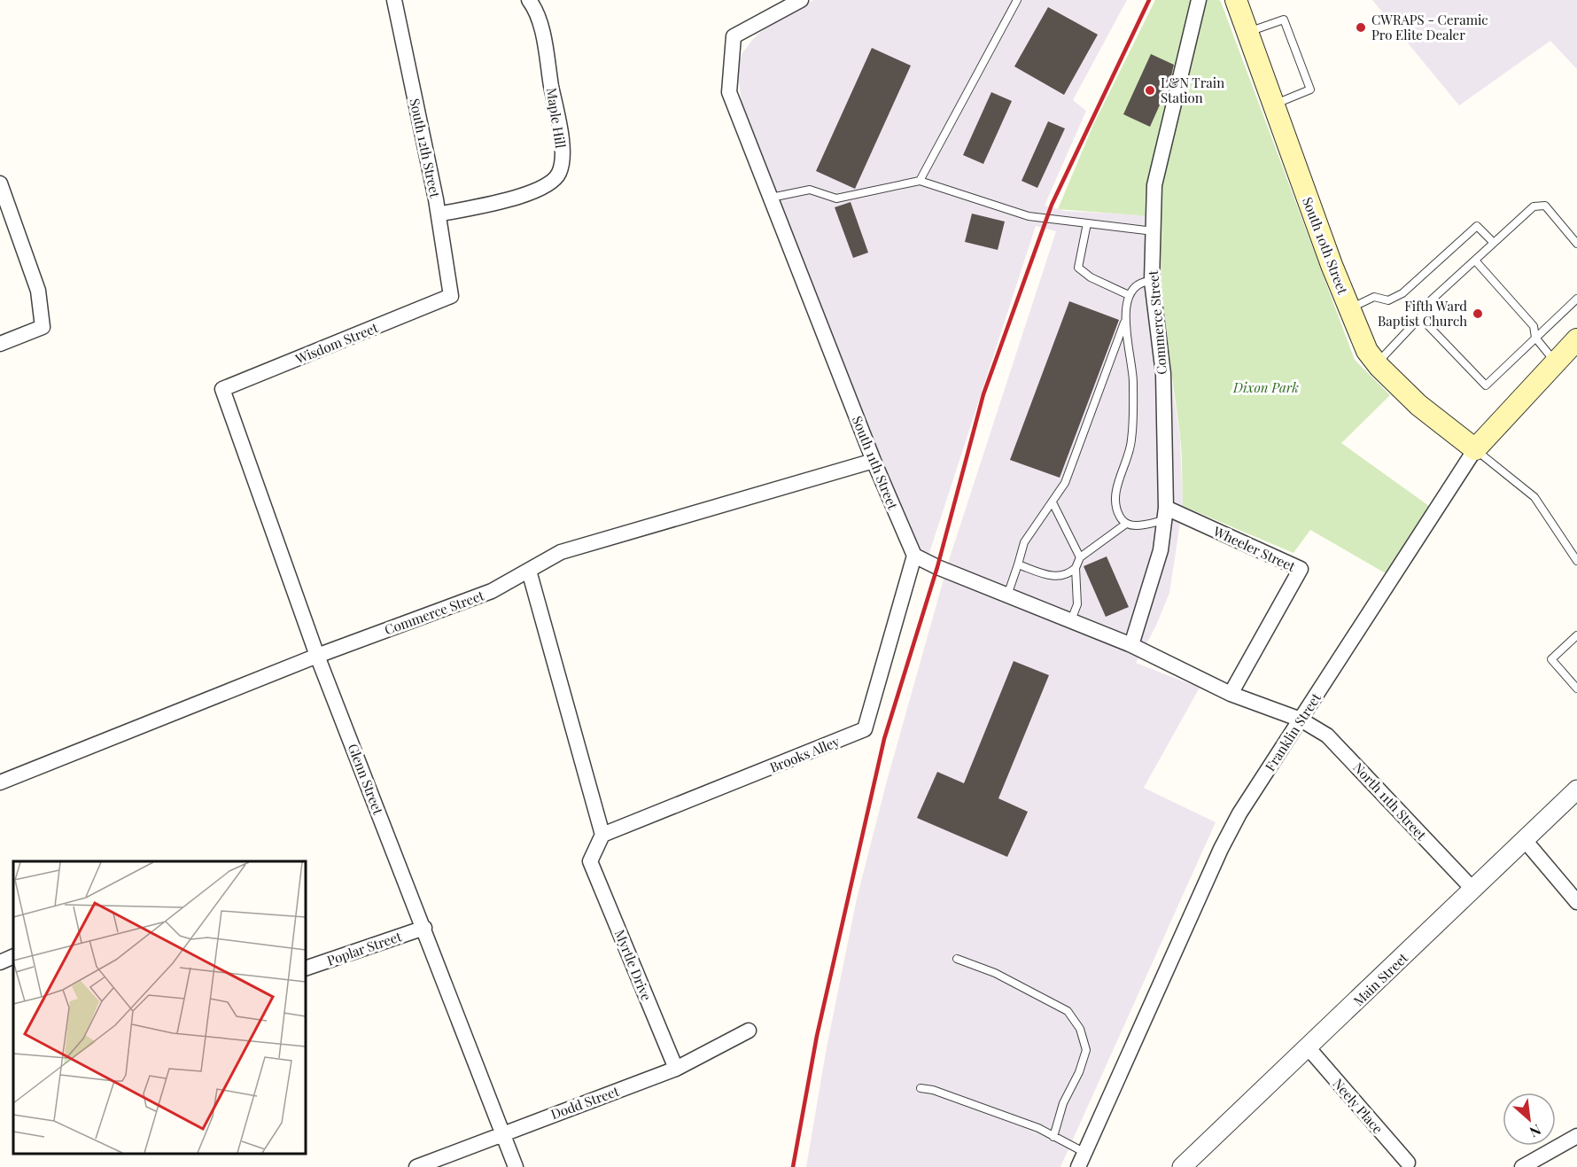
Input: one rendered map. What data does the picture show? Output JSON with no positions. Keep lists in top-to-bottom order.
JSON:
{
  "streets": {
    "main road": ["South 10th Street", "Franklin Street"],
    "street": [
      "Maple Hill",
      "South 12th Street",
      "Commerce Street",
      "Wisdom Street",
      "South 11th Street",
      "Wheeler Street",
      "Brooks Alley",
      "Glenn Street",
      "North 11th Street",
      "Poplar Street",
      "Myrtle Drive",
      "Main Street",
      "Dodd Street",
      "Neely Place"
    ]
  },
  "crossings": [
    ["Maple Hill", "South 12th Street"],
    ["South 12th Street", "Wisdom Street"],
    ["South 10th Street", "Franklin Street"],
    ["Commerce Street", "South 11th Street"],
    ["Commerce Street", "Wheeler Street"],
    ["Commerce Street", "Glenn Street"],
    ["Wisdom Street", "Glenn Street"],
    ["South 11th Street", "Brooks Alley"],
    ["Franklin Street", "North 11th Street"],
    ["Brooks Alley", "Myrtle Drive"],
    ["Glenn Street", "Poplar Street"],
    ["Glenn Street", "Dodd Street"],
    ["North 11th Street", "Main Street"],
    ["Myrtle Drive", "Dodd Street"],
    ["Main Street", "Neely Place"]
  ],
  "parks": ["Dixon Park"],
  "places": ["CWRAPS - Ceramic Pro Elite Dealer", "L&N Train Station", "Fifth Ward Baptist Church"],
  "north": "bottom right"
}
